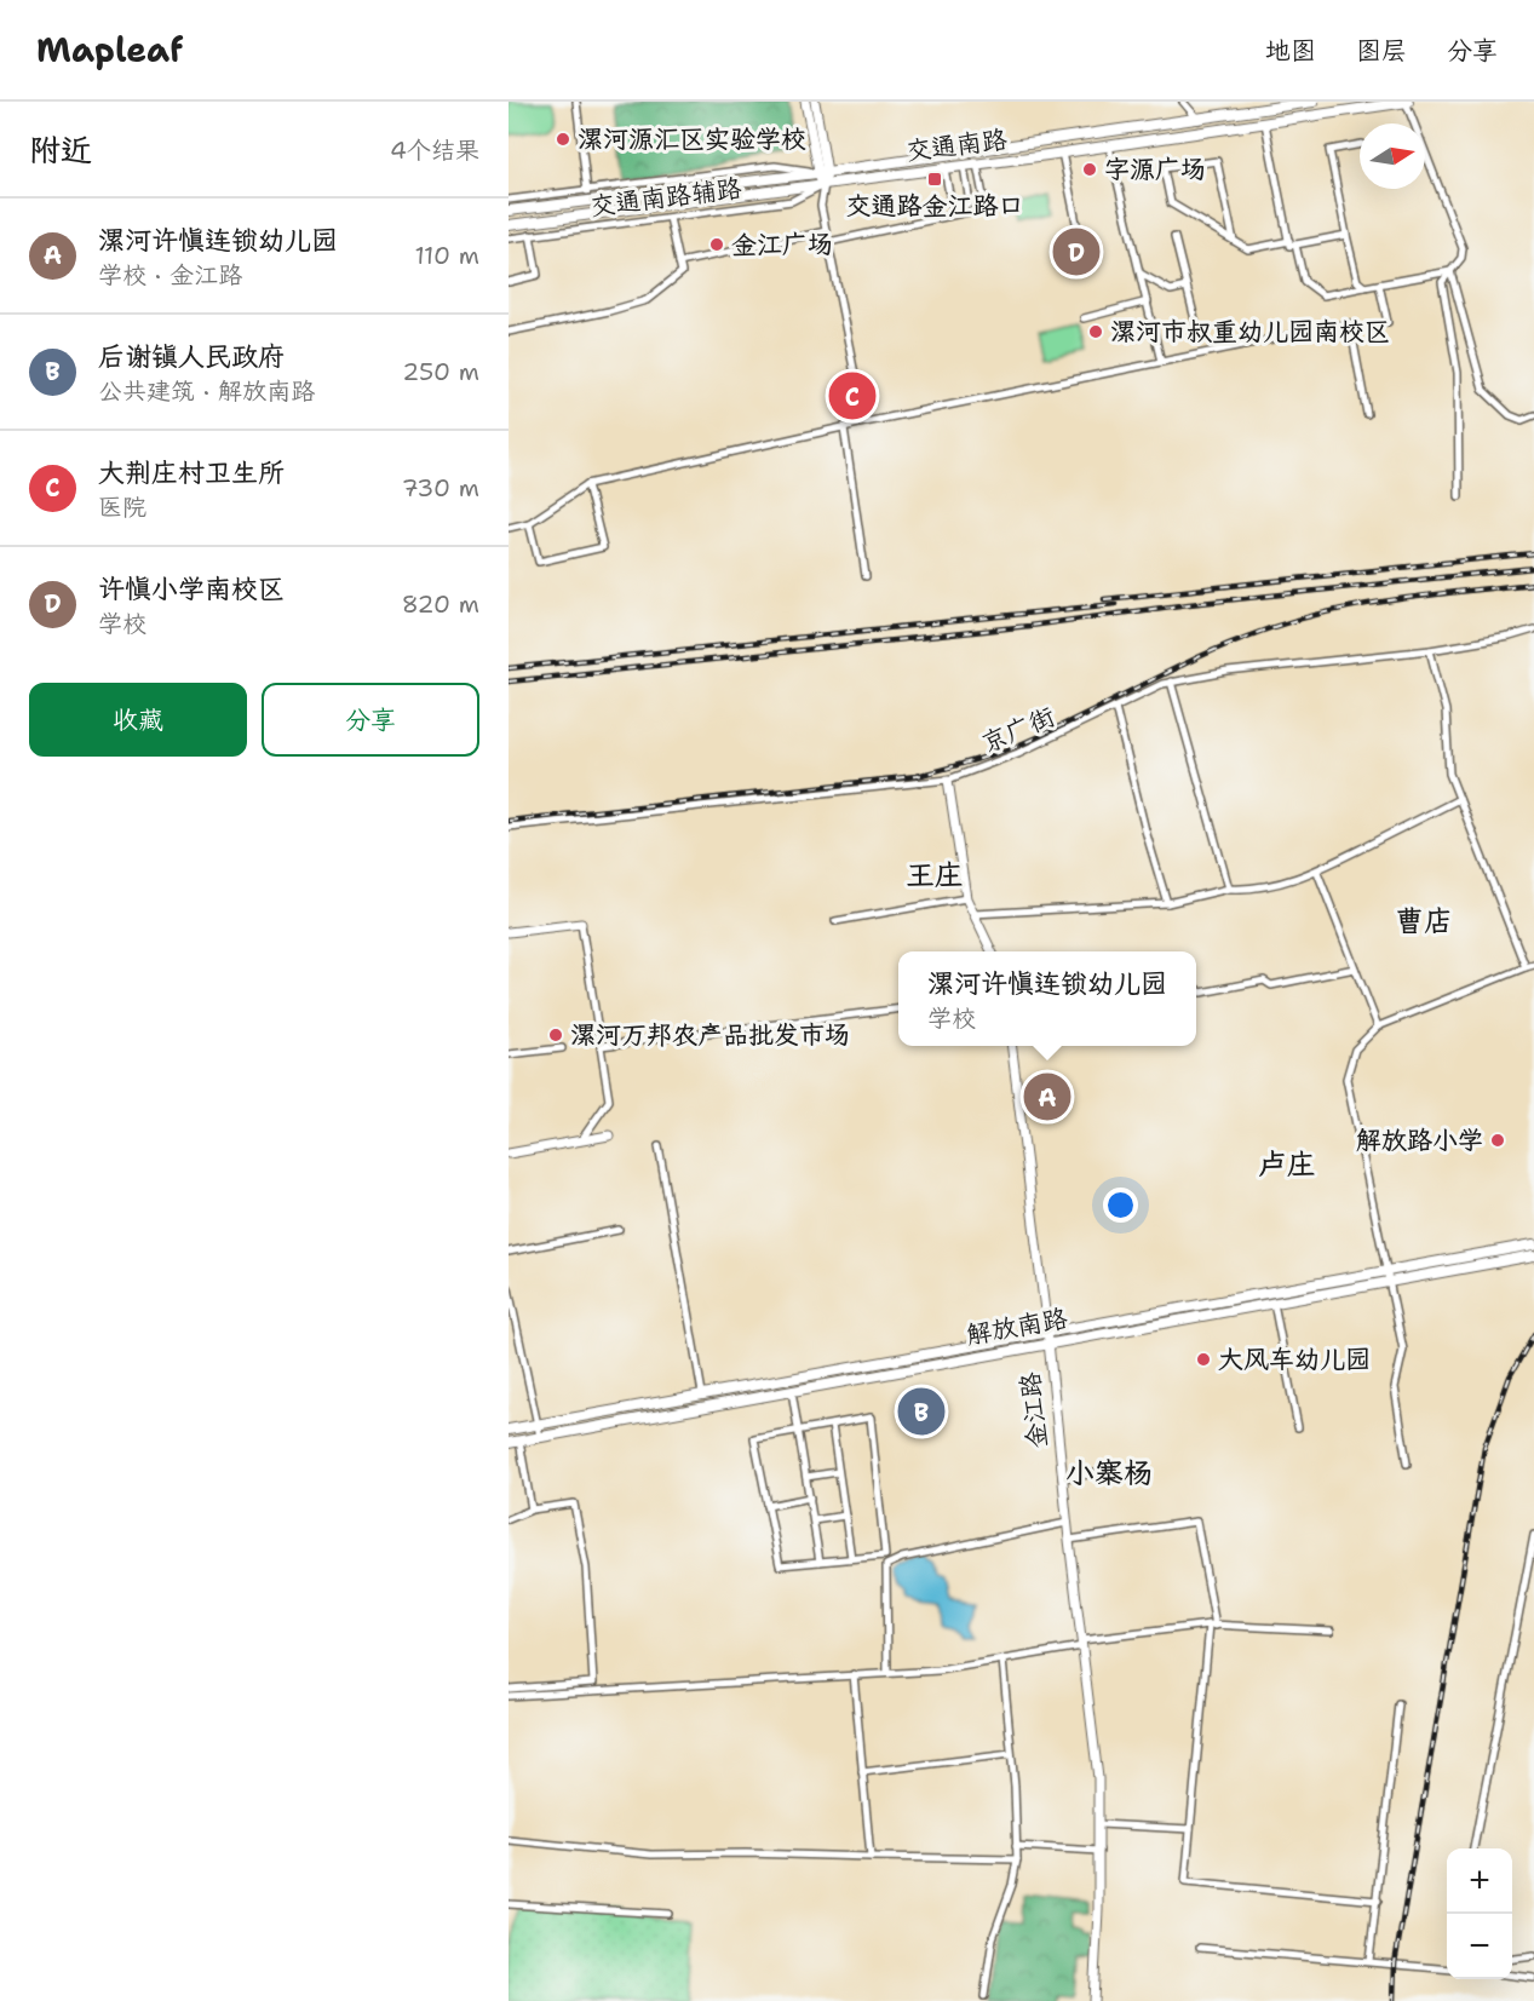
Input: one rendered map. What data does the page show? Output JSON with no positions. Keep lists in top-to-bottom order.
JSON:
{
  "streets": {
    "main road": ["交通南路", "解放南路"],
    "street": ["交通南路辅路", "京广街", "金江路"]
  },
  "crossings": [
    ["交通南路", "交通南路辅路"],
    ["解放南路", "金江路"]
  ],
  "districts": [
    "王庄",
    "曹店",
    "卢庄",
    "小寨杨"
  ],
  "places": {
    "other": [
      "漯河源汇区实验学校",
      "字源广场",
      "金江广场",
      "漯河市叔重幼儿园南校区",
      "漯河万邦农产品批发市场",
      "解放路小学",
      "大风车幼儿园"
    ],
    "transit": ["交通路金江路口"]
  },
  "north": "right",
  "page": {
    "header": "Mapleaf",
    "nav": ["地图", "图层", "分享"],
    "heading": ["附近", "4个结果"],
    "list": [
      {
        "mark": "A",
        "name": "漯河许慎连锁幼儿园",
        "note": "学校 · 金江路",
        "value": "110 m"
      },
      {
        "mark": "B",
        "name": "后谢镇人民政府",
        "note": "公共建筑 · 解放南路",
        "value": "250 m"
      },
      {
        "mark": "C",
        "name": "大荆庄村卫生所",
        "note": "医院",
        "value": "730 m"
      },
      {
        "mark": "D",
        "name": "许慎小学南校区",
        "note": "学校",
        "value": "820 m"
      }
    ],
    "pins": [
      "D",
      "C",
      "A",
      "B"
    ],
    "buttons": ["收藏", "分享"],
    "popup": ["漯河许慎连锁幼儿园", "学校"],
    "map_buttons": ["+", "−"]
  }
}
